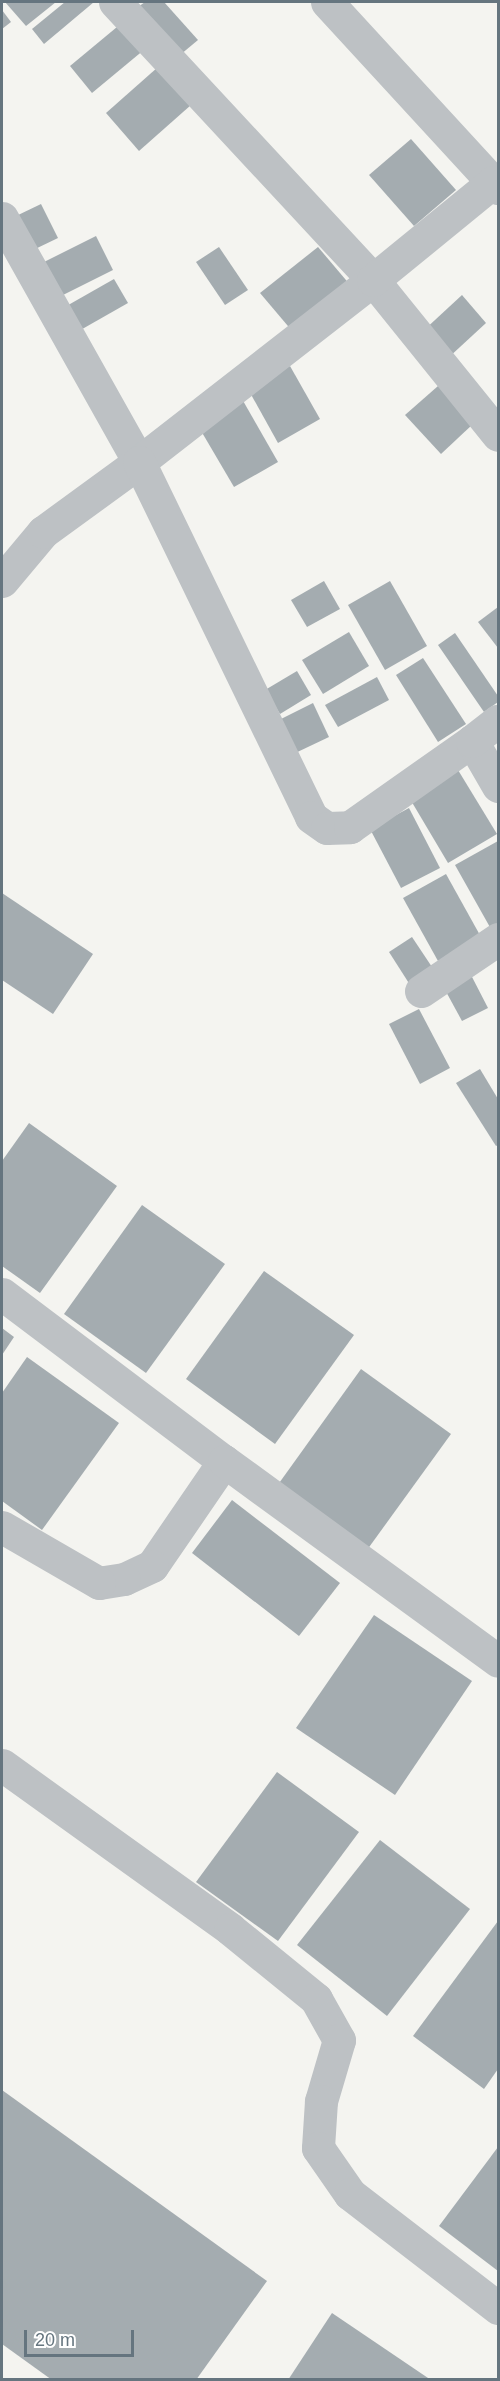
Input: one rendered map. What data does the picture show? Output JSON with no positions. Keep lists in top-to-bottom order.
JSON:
{
  "scale_bar": "20 m"
}
